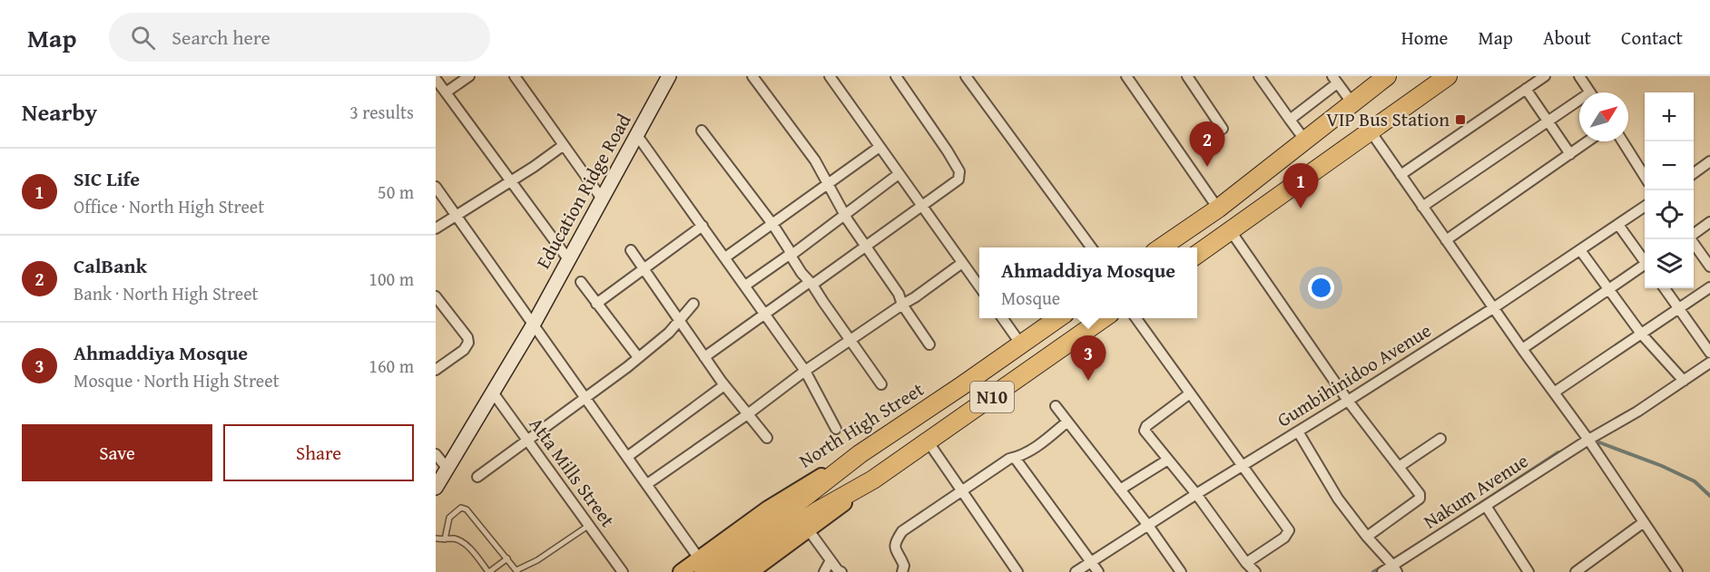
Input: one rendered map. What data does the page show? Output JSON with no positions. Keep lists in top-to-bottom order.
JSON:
{
  "streets": {
    "highway": ["N10", "North High Street"],
    "street": [
      "Education Ridge Road",
      "Gumbihinidoo Avenue",
      "Atta Mills Street",
      "Nakum Avenue"
    ]
  },
  "crossings": [
    ["Education Ridge Road", "Atta Mills Street"]
  ],
  "places": {
    "transit": ["VIP Bus Station"]
  },
  "north": "top right",
  "page": {
    "header": "Map",
    "search": "Search here",
    "nav": [
      "Home",
      "Map",
      "About",
      "Contact"
    ],
    "heading": ["Nearby", "3 results"],
    "map_buttons": ["+", "−"],
    "pins": ["2", "1", "3"],
    "list": [
      {
        "mark": "1",
        "name": "SIC Life",
        "note": "Office · North High Street",
        "value": "50 m"
      },
      {
        "mark": "2",
        "name": "CalBank",
        "note": "Bank · North High Street",
        "value": "100 m"
      },
      {
        "mark": "3",
        "name": "Ahmaddiya Mosque",
        "note": "Mosque · North High Street",
        "value": "160 m"
      }
    ],
    "popup": ["Ahmaddiya Mosque", "Mosque"],
    "buttons": ["Save", "Share"]
  }
}
